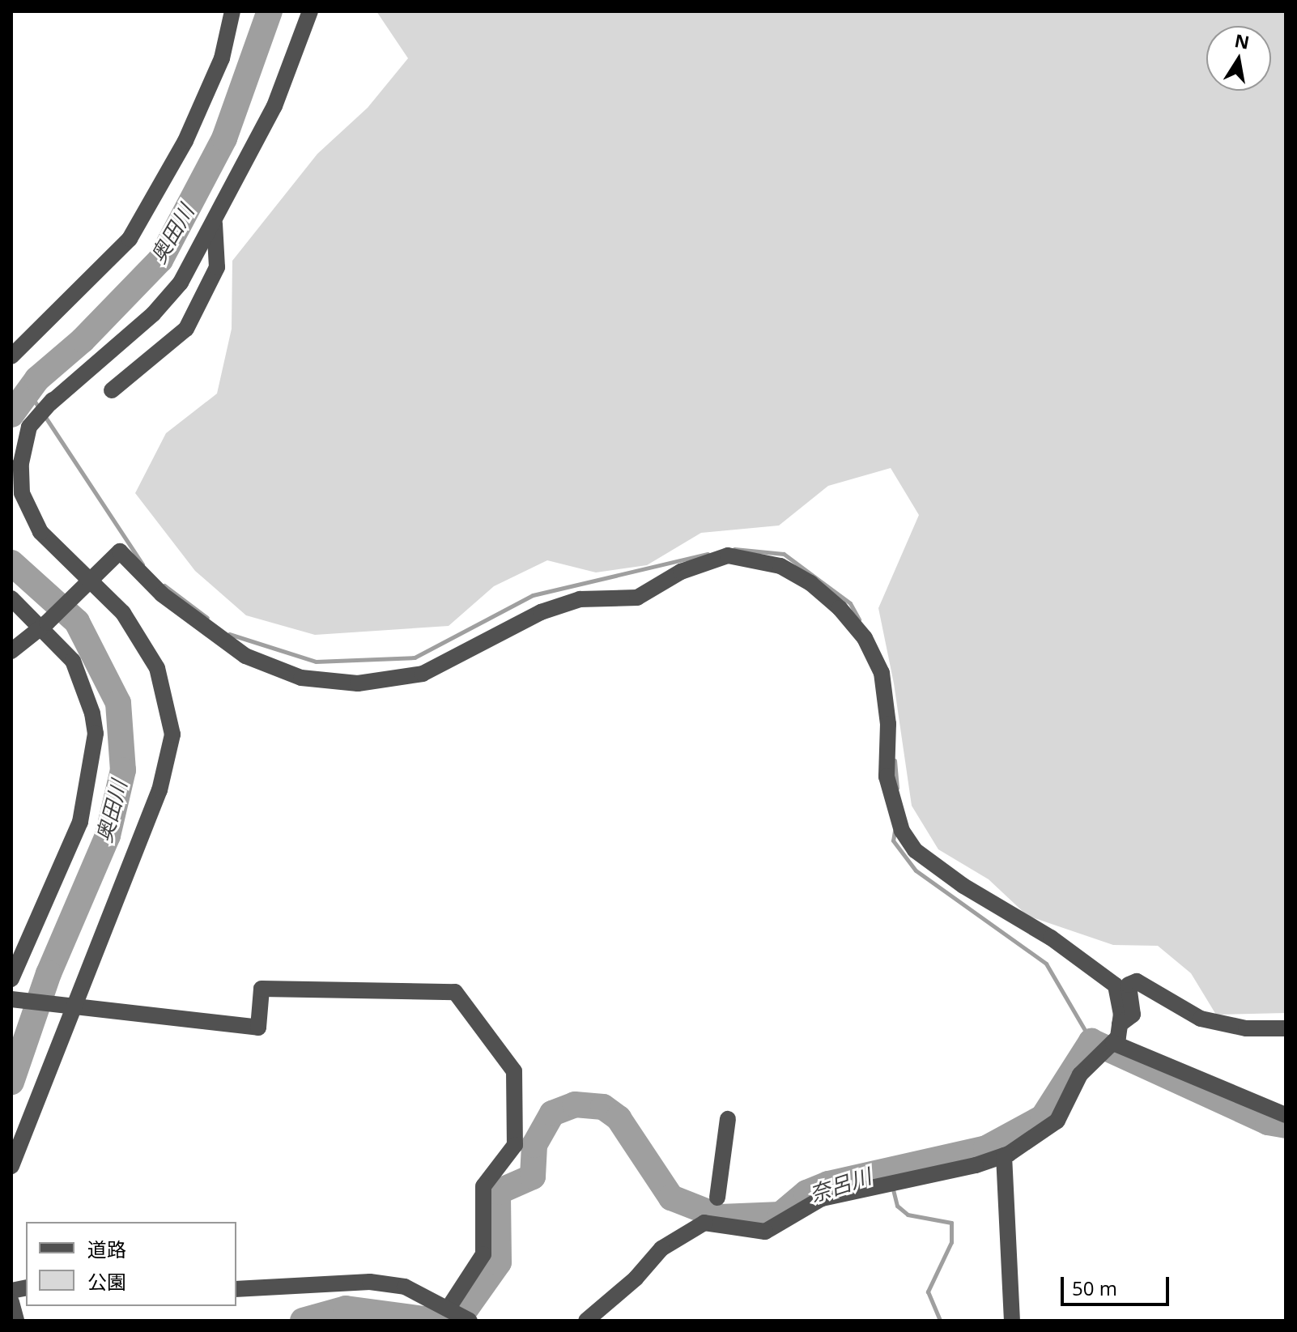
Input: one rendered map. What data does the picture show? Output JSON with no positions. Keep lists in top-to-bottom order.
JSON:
{
  "water": ["奥田川", "奈呂川"],
  "legend": ["道路", "公園"],
  "scale_bar": "50 m",
  "north": "top"
}
